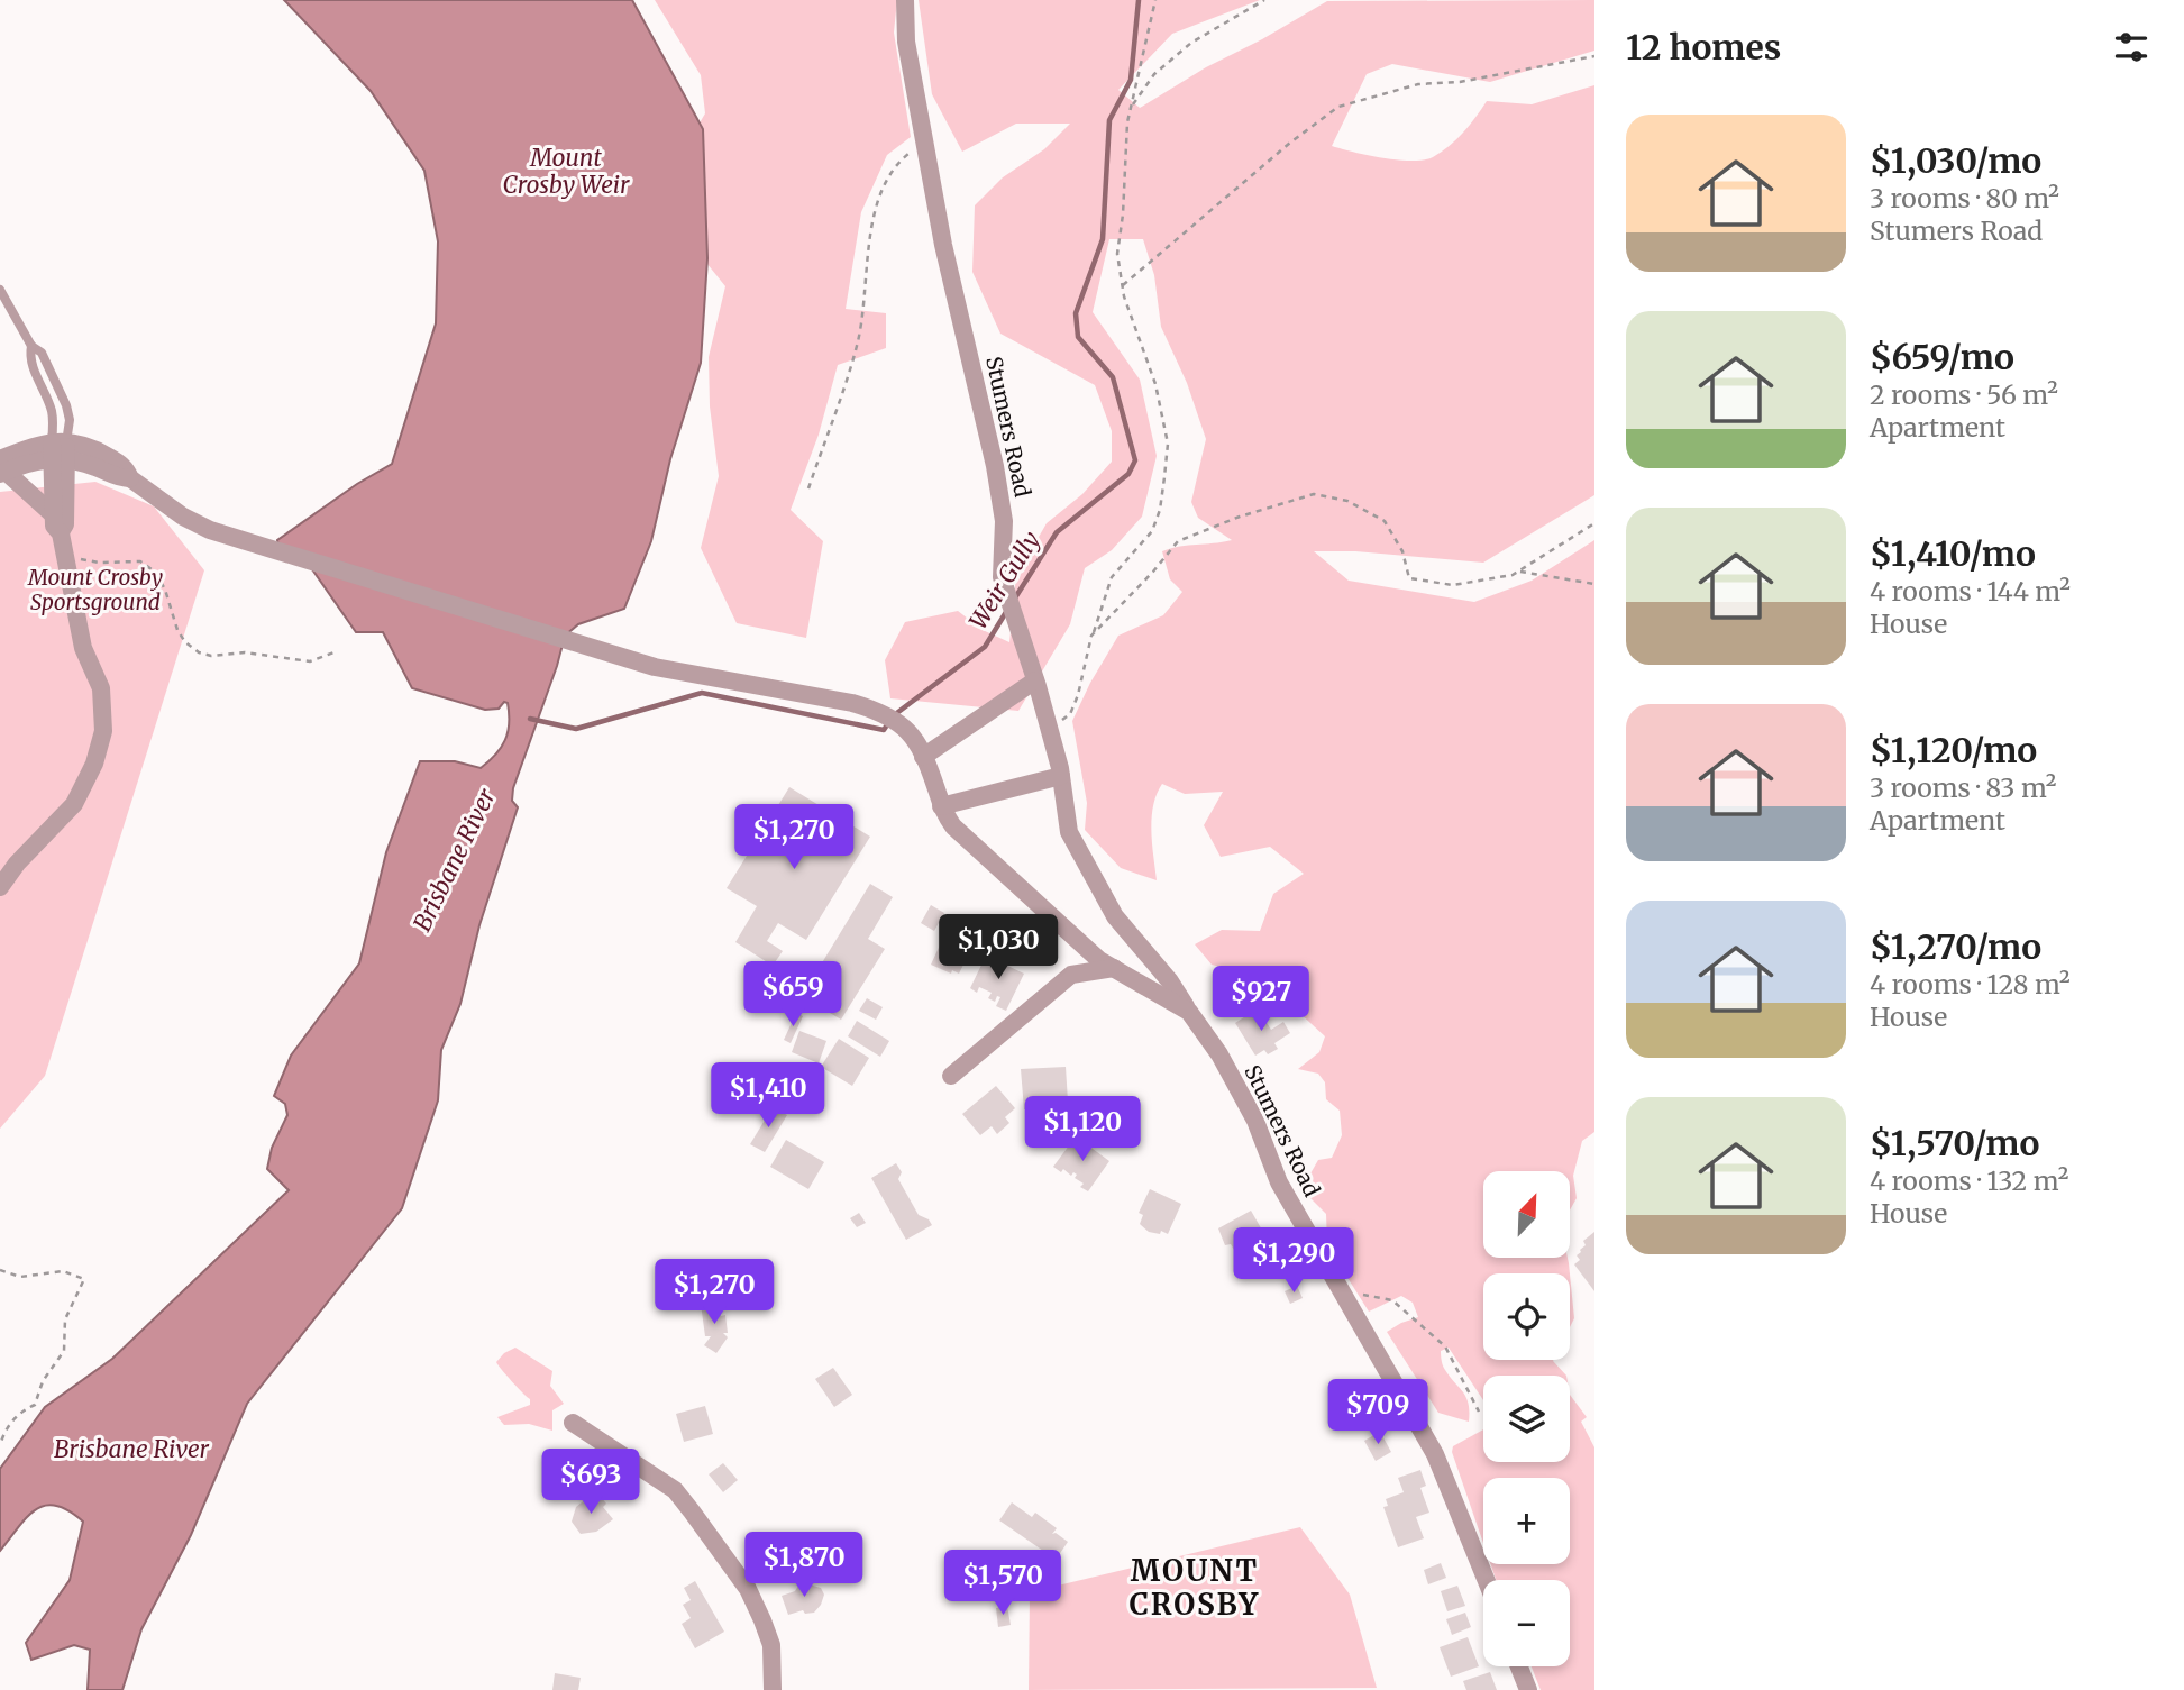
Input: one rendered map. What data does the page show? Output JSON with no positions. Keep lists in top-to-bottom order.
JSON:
{
  "streets": {
    "street": ["Stumers Road"]
  },
  "districts": ["MOUNT CROSBY"],
  "water": ["Mount Crosby Weir", "Weir Gully", "Brisbane River"],
  "parks": ["Mount Crosby Sportsground"],
  "north": "top right",
  "page": {
    "heading": "12 homes",
    "list": [
      {
        "name": "$1,030/mo",
        "note": "3 rooms · 80 m² · Stumers Road"
      },
      {
        "name": "$659/mo",
        "note": "2 rooms · 56 m² · Apartment"
      },
      {
        "name": "$1,410/mo",
        "note": "4 rooms · 144 m² · House"
      },
      {
        "name": "$1,120/mo",
        "note": "3 rooms · 83 m² · Apartment"
      },
      {
        "name": "$1,270/mo",
        "note": "4 rooms · 128 m² · House"
      },
      {
        "name": "$1,570/mo",
        "note": "4 rooms · 132 m² · House"
      }
    ],
    "price": [
      "$1,270",
      "$1,030",
      "$659",
      "$927",
      "$1,410",
      "$1,120",
      "$1,290",
      "$1,270",
      "$709",
      "$693",
      "$1,870",
      "$1,570"
    ],
    "map_buttons": ["+", "−"]
  }
}
